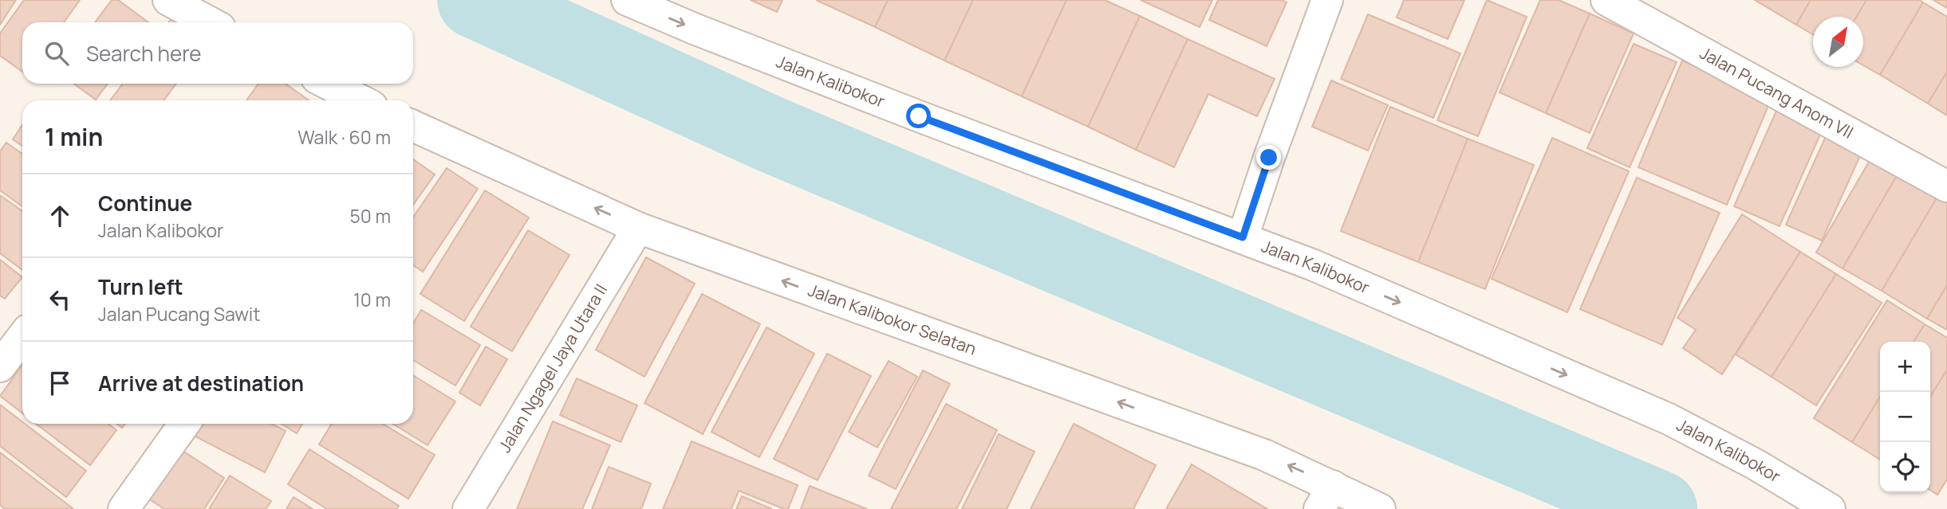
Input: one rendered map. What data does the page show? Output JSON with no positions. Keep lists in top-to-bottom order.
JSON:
{
  "streets": {
    "street": [
      "Jalan Kalibokor",
      "Jalan Pucang Anom VII",
      "Jalan Kalibokor Selatan",
      "Jalan Ngagel Jaya Utara II"
    ]
  },
  "crossings": [
    ["Jalan Kalibokor Selatan", "Jalan Ngagel Jaya Utara II"]
  ],
  "one_way": ["Jalan Kalibokor", "Jalan Kalibokor Selatan"],
  "north": "top right",
  "page": {
    "search": "Search here",
    "heading": ["1 min", "Walk · 60 m"],
    "list": [
      ["Continue", "Jalan Kalibokor", "50 m"],
      ["Turn left", "Jalan Pucang Sawit", "10 m"],
      "Arrive at destination"
    ],
    "map_buttons": ["+", "−"]
  }
}
